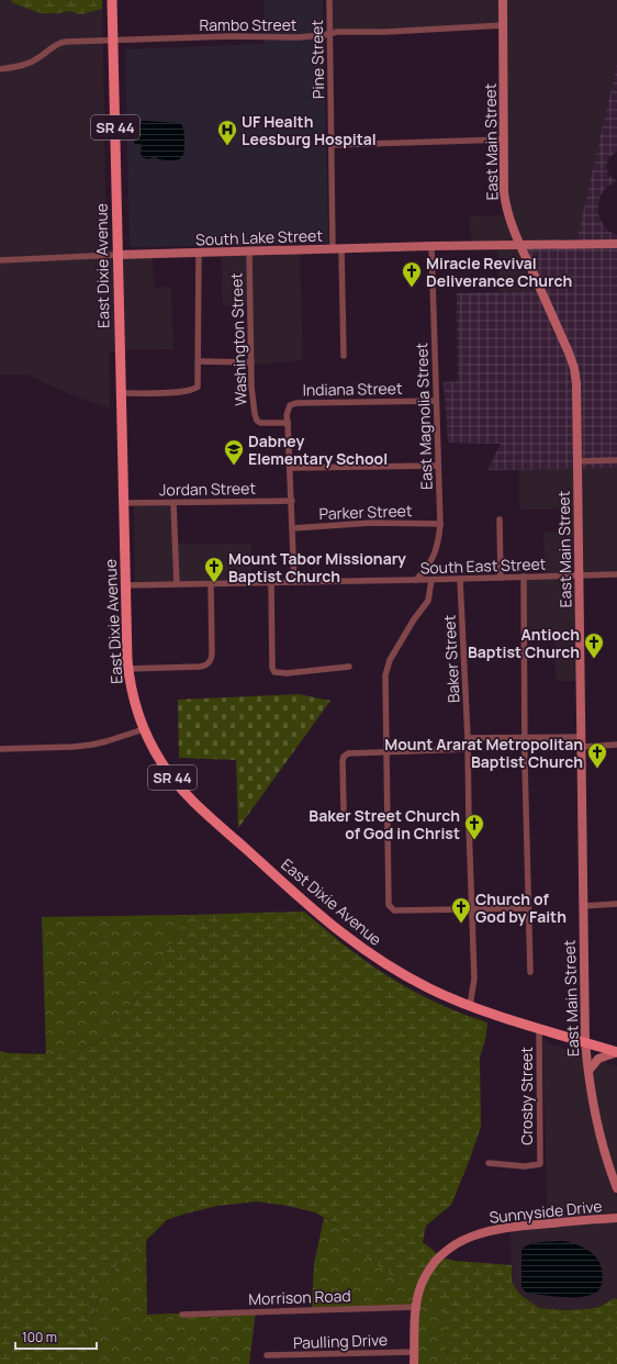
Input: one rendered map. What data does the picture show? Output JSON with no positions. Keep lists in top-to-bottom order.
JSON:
{
  "streets": {
    "main road": [
      "SR 44",
      "East Main Street",
      "South Lake Street",
      "East Dixie Avenue",
      "Sunnyside Drive"
    ],
    "street": [
      "Rambo Street",
      "Pine Street",
      "Washington Street",
      "Indiana Street",
      "East Magnolia Street",
      "Jordan Street",
      "Parker Street",
      "South East Street",
      "Baker Street",
      "Crosby Street",
      "Morrison Road",
      "Paulling Drive"
    ]
  },
  "crossings": [
    ["Rambo Street", "Pine Street"],
    ["Rambo Street", "East Main Street"],
    ["Rambo Street", "East Dixie Avenue"],
    ["Pine Street", "South Lake Street"],
    ["East Main Street", "South Lake Street"],
    ["East Main Street", "East Dixie Avenue"],
    ["East Main Street", "South East Street"],
    ["South Lake Street", "East Dixie Avenue"],
    ["South Lake Street", "Washington Street"],
    ["South Lake Street", "East Magnolia Street"],
    ["East Dixie Avenue", "Jordan Street"],
    ["East Dixie Avenue", "South East Street"],
    ["East Dixie Avenue", "Crosby Street"],
    ["Washington Street", "Indiana Street"],
    ["Indiana Street", "East Magnolia Street"],
    ["East Magnolia Street", "Parker Street"],
    ["East Magnolia Street", "South East Street"],
    ["South East Street", "Baker Street"],
    ["Sunnyside Drive", "Morrison Road"],
    ["Sunnyside Drive", "Paulling Drive"]
  ],
  "places": {
    "hospital": ["UF Health Leesburg Hospital"],
    "church": [
      "Miracle Revival Deliverance Church",
      "Mount Tabor Missionary Baptist Church",
      "Antioch Baptist Church",
      "Mount Ararat Metropolitan Baptist Church",
      "Baker Street Church of God in Christ",
      "Church of God by Faith"
    ],
    "school or university": ["Dabney Elementary School"]
  },
  "scale_bar": "100 m"
}
